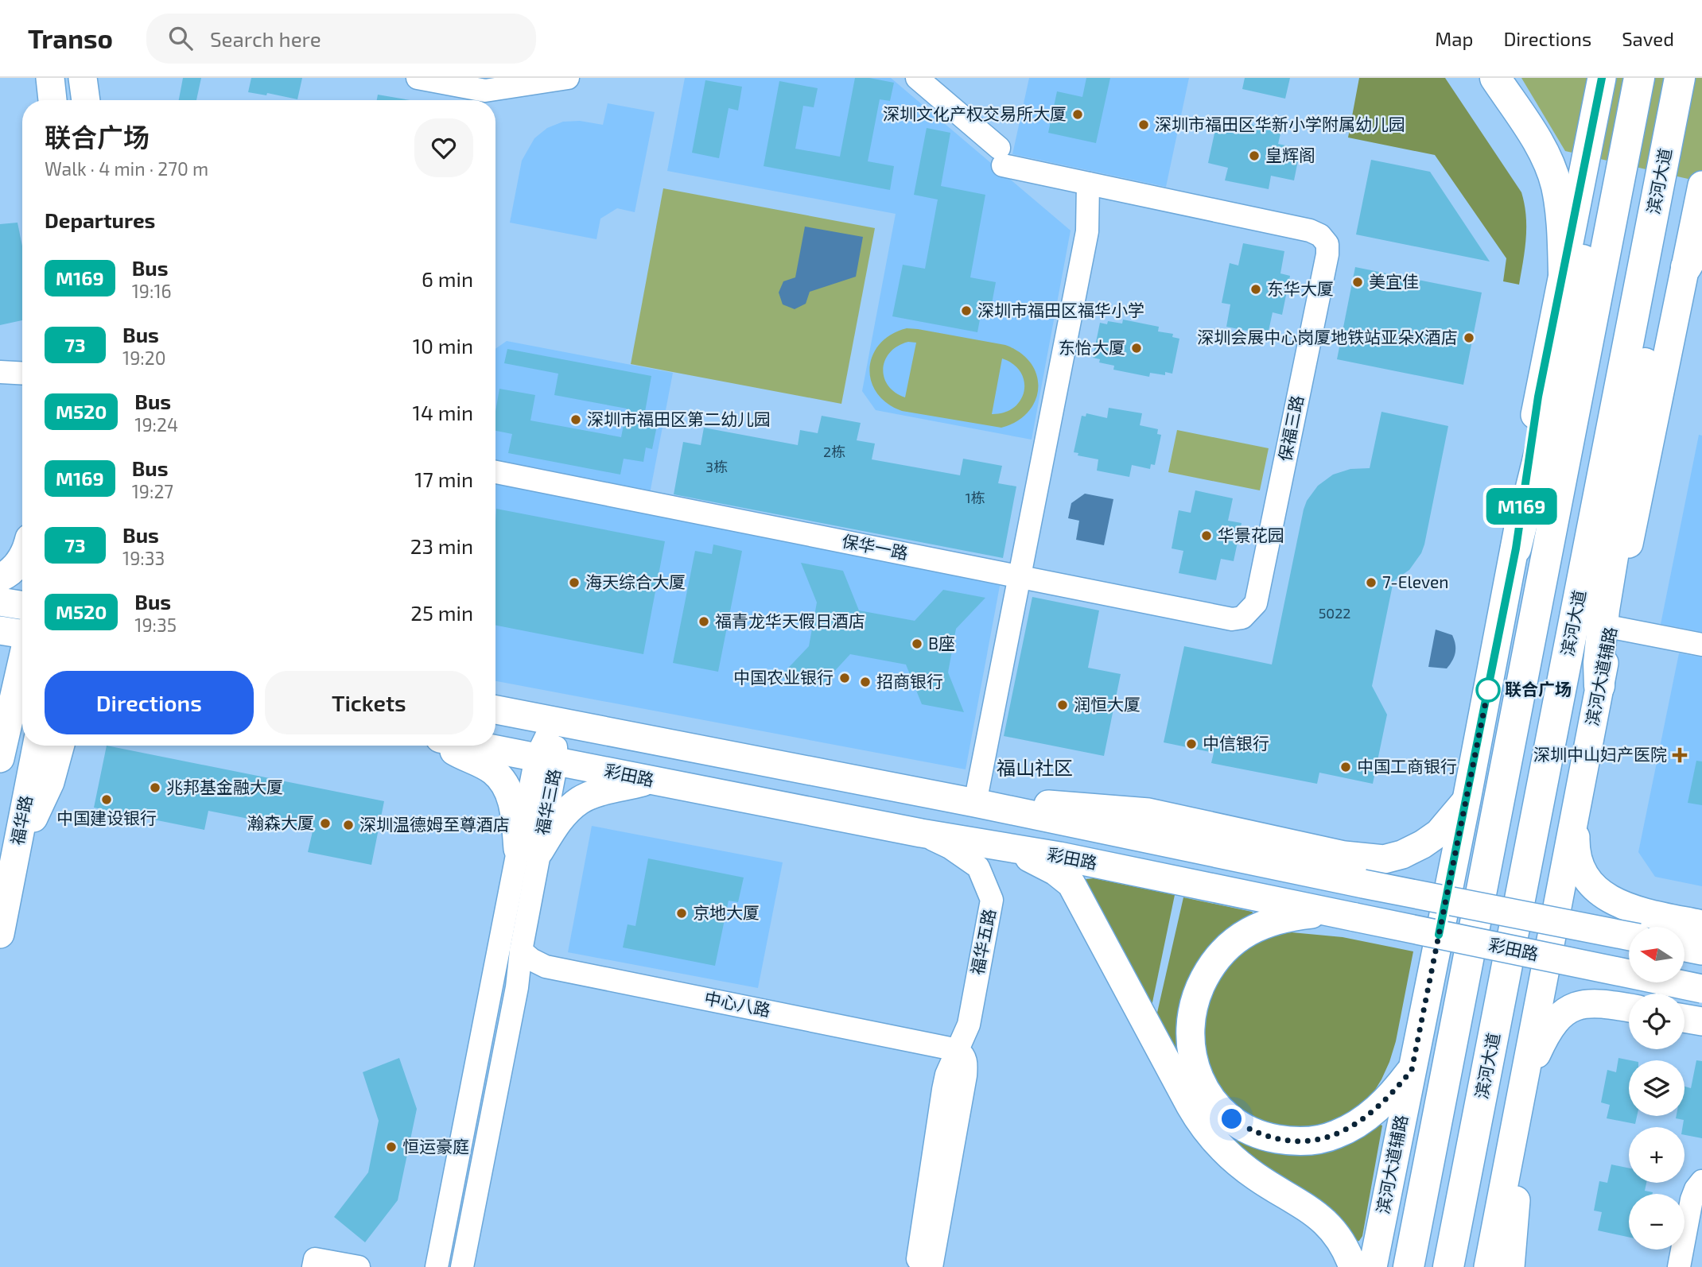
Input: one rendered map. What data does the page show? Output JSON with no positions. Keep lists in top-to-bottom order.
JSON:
{
  "streets": {
    "highway": ["滨河大道"],
    "main road": ["滨河大道辅路", "彩田路", "福华路"],
    "street": [
      "保福三路",
      "保华一路",
      "福华三路",
      "福华五路",
      "中心八路"
    ]
  },
  "crossings": [
    ["保福三路", "保华一路"],
    ["彩田路", "福华三路"],
    ["彩田路", "福华五路"],
    ["福华三路", "中心八路"],
    ["福华五路", "中心八路"]
  ],
  "districts": ["福山社区"],
  "places": {
    "other": [
      "深圳文化产权交易所大厦",
      "深圳市福田区华新小学附属幼儿园",
      "皇辉阁",
      "美宜佳",
      "东华大厦",
      "深圳市福田区福华小学",
      "深圳会展中心岗厦地铁站亚朵X酒店",
      "东怡大厦",
      "深圳市福田区第二幼儿园",
      "华景花园",
      "海天综合大厦",
      "7-Eleven",
      "福青龙华天假日酒店",
      "B座",
      "中国农业银行",
      "招商银行",
      "联合广场",
      "润恒大厦",
      "中信银行",
      "中国工商银行",
      "兆邦基金融大厦",
      "中国建设银行",
      "瀚森大厦",
      "深圳温德姆至尊酒店",
      "京地大厦",
      "恒运豪庭"
    ],
    "health": ["深圳中山妇产医院"]
  },
  "lines": ["bus line M169"],
  "house_numbers": [
    "2栋",
    "3栋",
    "1栋",
    "5022"
  ],
  "north": "left",
  "page": {
    "header": "Transo",
    "search": "Search here",
    "nav": ["Map", "Directions", "Saved"],
    "on_map": "M169",
    "heading": [
      ["联合广场", "Walk · 4 min · 270 m"],
      "Departures"
    ],
    "list": [
      {
        "mark": "M169",
        "name": "Bus",
        "note": "19:16",
        "value": "6 min"
      },
      {
        "mark": "73",
        "name": "Bus",
        "note": "19:20",
        "value": "10 min"
      },
      {
        "mark": "M520",
        "name": "Bus",
        "note": "19:24",
        "value": "14 min"
      },
      {
        "mark": "M169",
        "name": "Bus",
        "note": "19:27",
        "value": "17 min"
      },
      {
        "mark": "73",
        "name": "Bus",
        "note": "19:33",
        "value": "23 min"
      },
      {
        "mark": "M520",
        "name": "Bus",
        "note": "19:35",
        "value": "25 min"
      }
    ],
    "buttons": ["Directions", "Tickets"],
    "map_buttons": ["+", "−"]
  }
}
